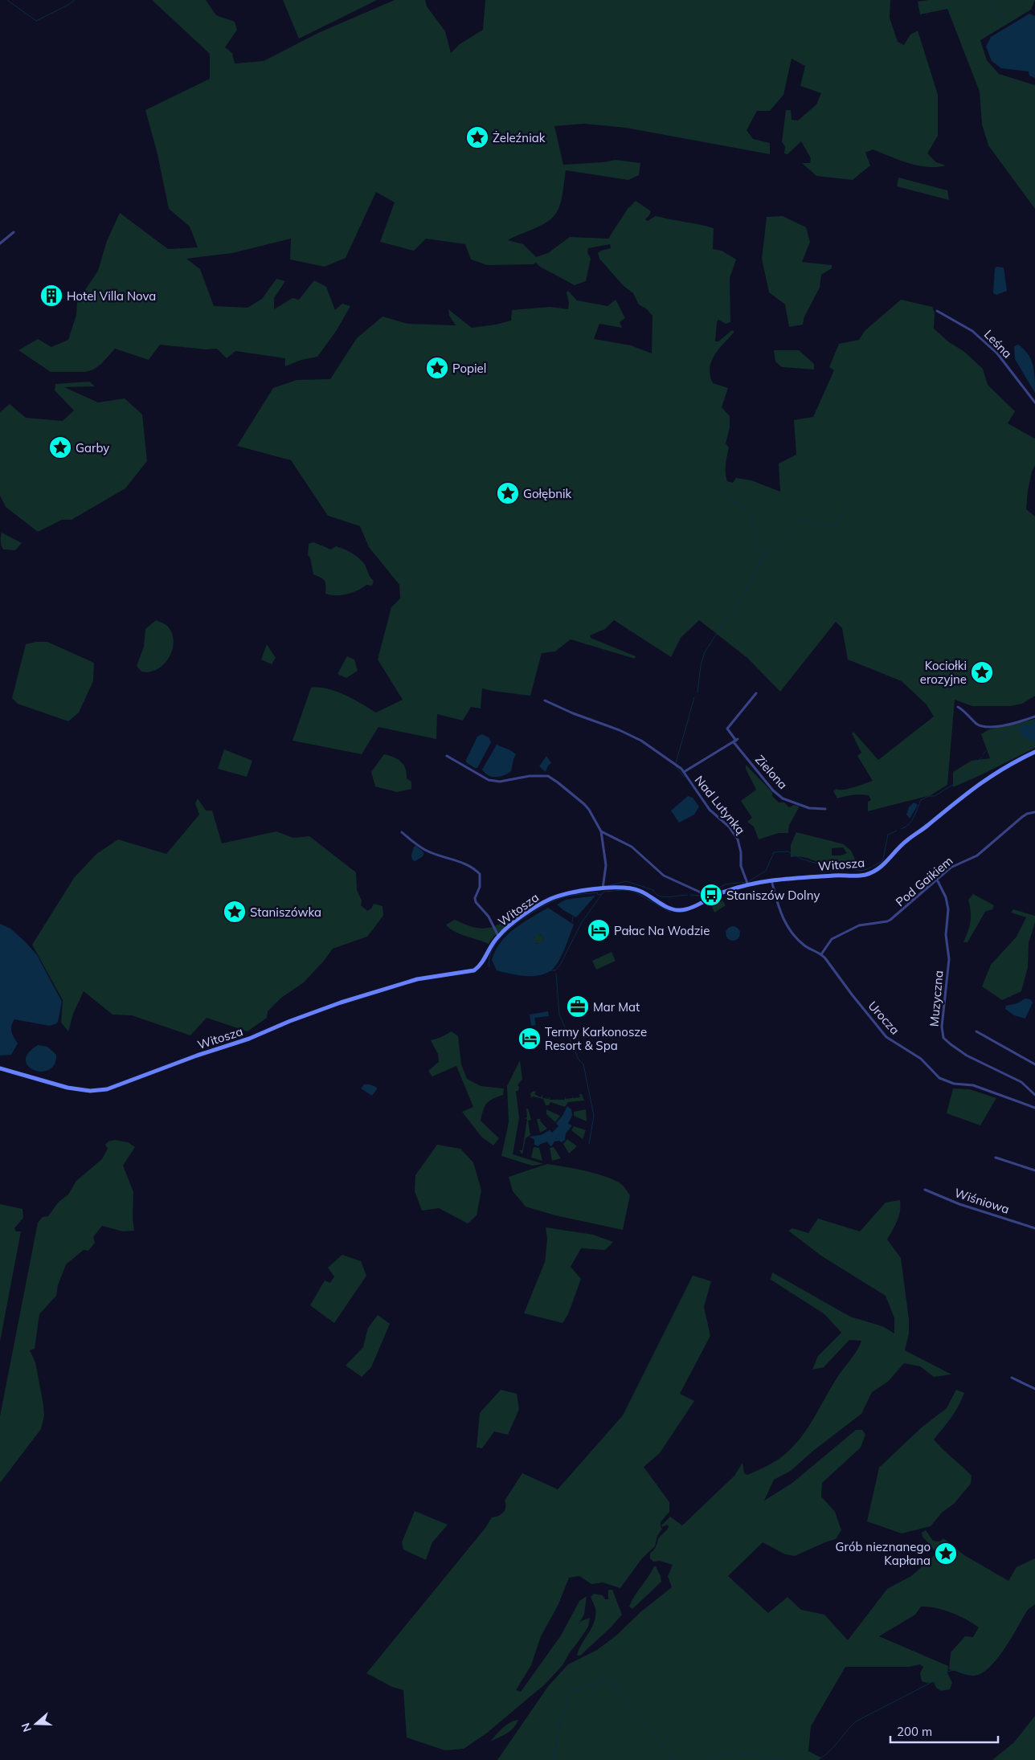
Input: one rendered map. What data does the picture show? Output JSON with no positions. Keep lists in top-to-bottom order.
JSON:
{
  "streets": {
    "street": [
      "Leśna",
      "Zielona",
      "Nad Lutynką",
      "Witosza",
      "Pod Gaikiem",
      "Muzyczna",
      "Urocza",
      "Wiśniowa"
    ]
  },
  "crossings": [
    ["Nad Lutynką", "Witosza"],
    ["Witosza", "Urocza"],
    ["Pod Gaikiem", "Muzyczna"],
    ["Pod Gaikiem", "Urocza"]
  ],
  "places": {
    "place": [
      "Żeleźniak",
      "Popiel",
      "Garby",
      "Gołębnik",
      "Kociołki erozyjne",
      "Staniszówka",
      "Grób nieznanego Kapłana"
    ],
    "building": ["Hotel Villa Nova"],
    "bus stop": ["Staniszów Dolny"],
    "hotel": ["Pałac Na Wodzie", "Termy Karkonosze Resort & Spa"],
    "office": ["Mar Mat"]
  },
  "scale_bar": "200 m",
  "north": "left"
}
